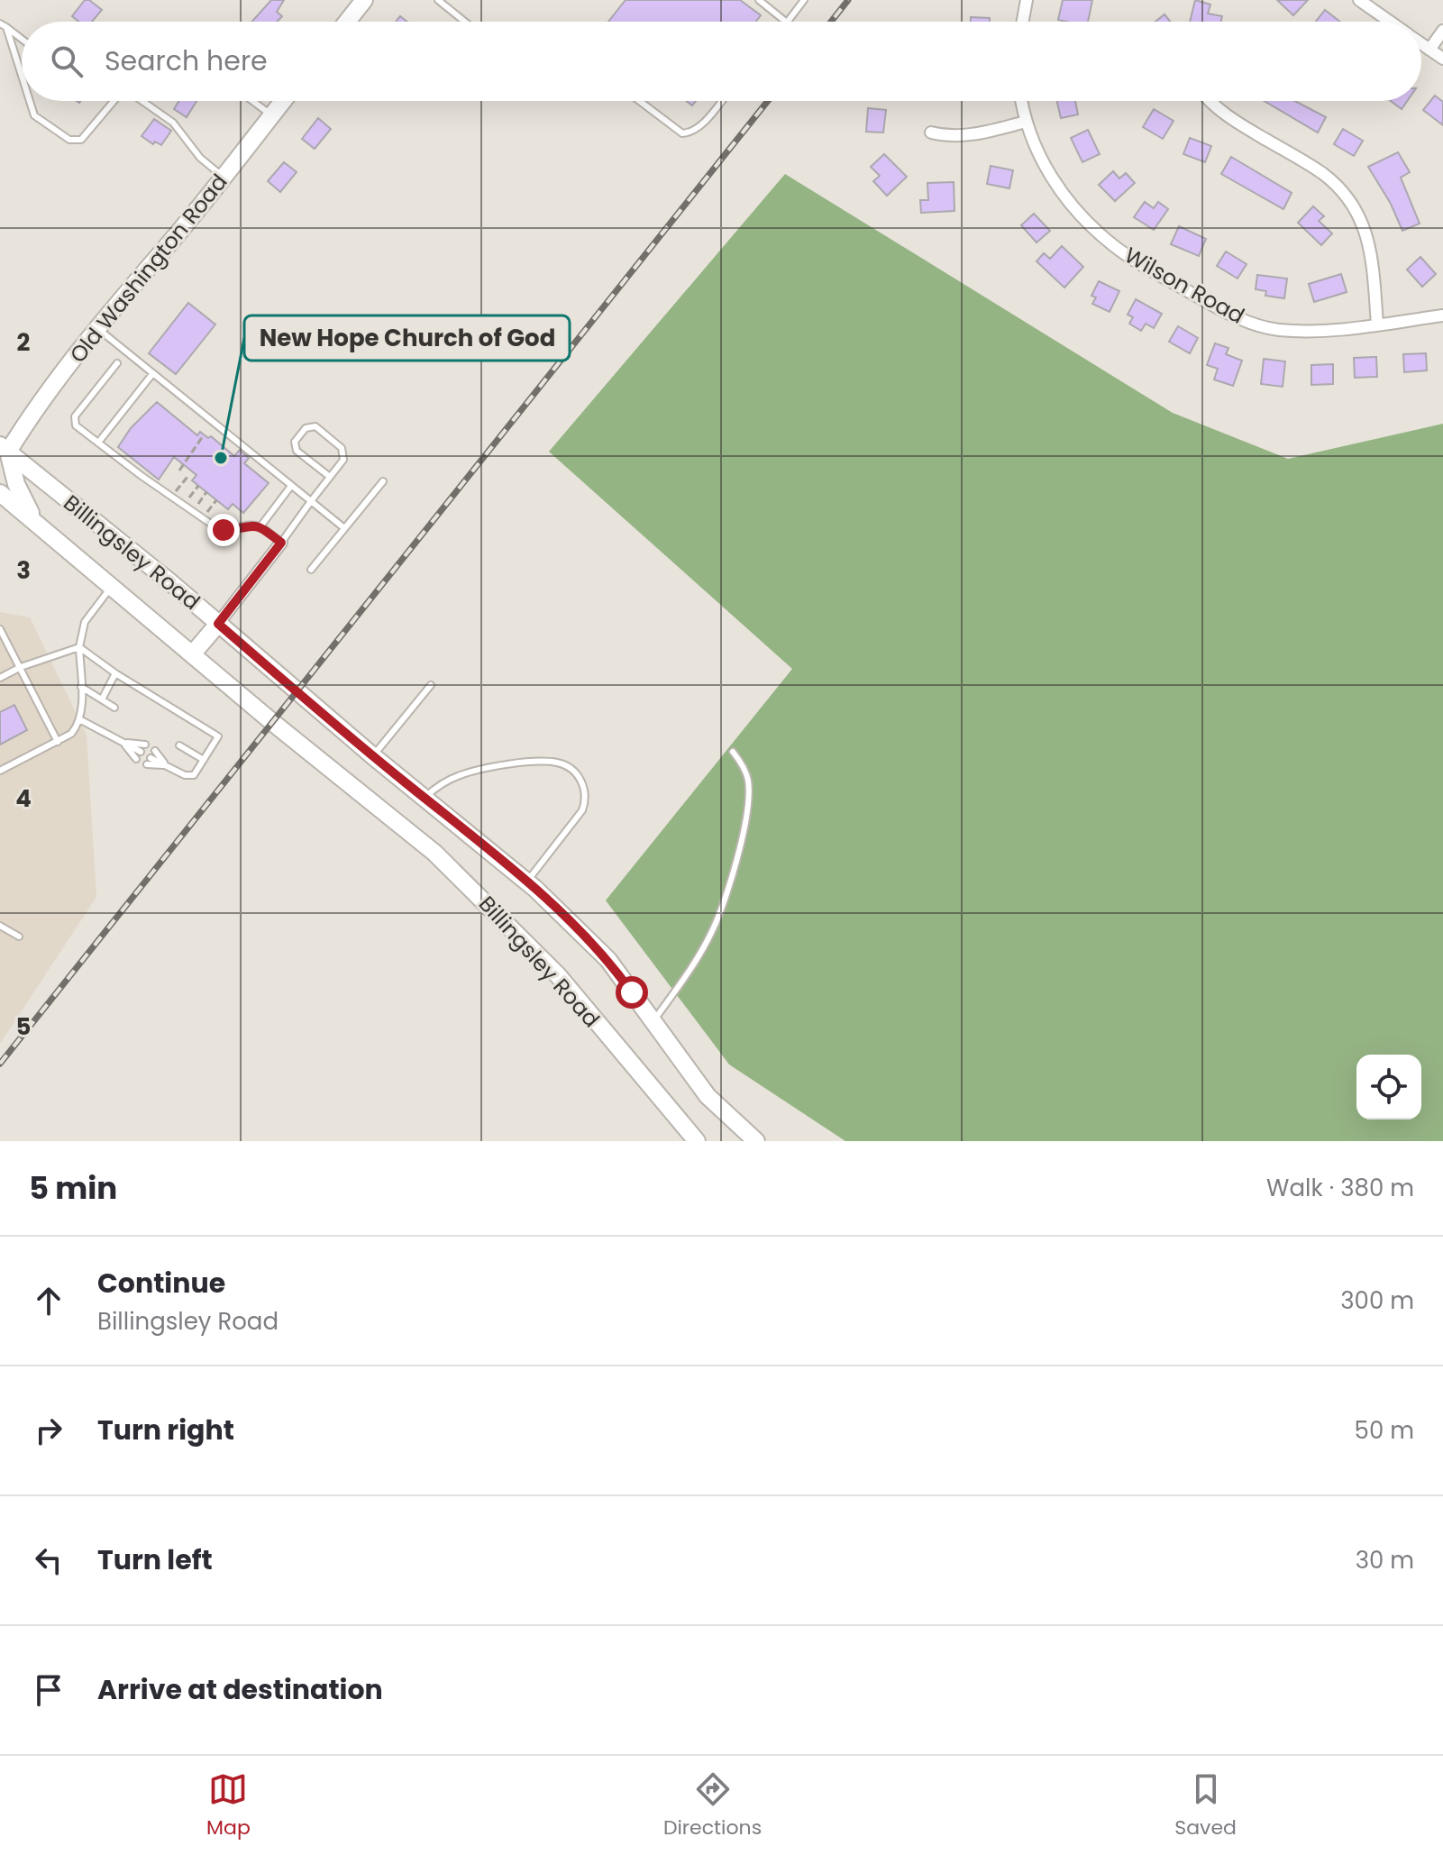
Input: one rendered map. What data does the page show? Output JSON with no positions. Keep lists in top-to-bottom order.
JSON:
{
  "streets": {
    "main road": ["Old Washington Road", "Billingsley Road"],
    "street": ["Wilson Road"]
  },
  "crossings": [
    ["Old Washington Road", "Billingsley Road"]
  ],
  "places": ["New Hope Church of God"],
  "page": {
    "search": "Search here",
    "heading": ["5 min", "Walk · 380 m"],
    "list": [
      ["Continue", "Billingsley Road", "300 m"],
      ["Turn right", "50 m"],
      ["Turn left", "30 m"],
      "Arrive at destination"
    ],
    "nav": ["Map", "Directions", "Saved"]
  },
  "grid": {
    "rows": [
      "2",
      "3",
      "4",
      "5"
    ]
  }
}
